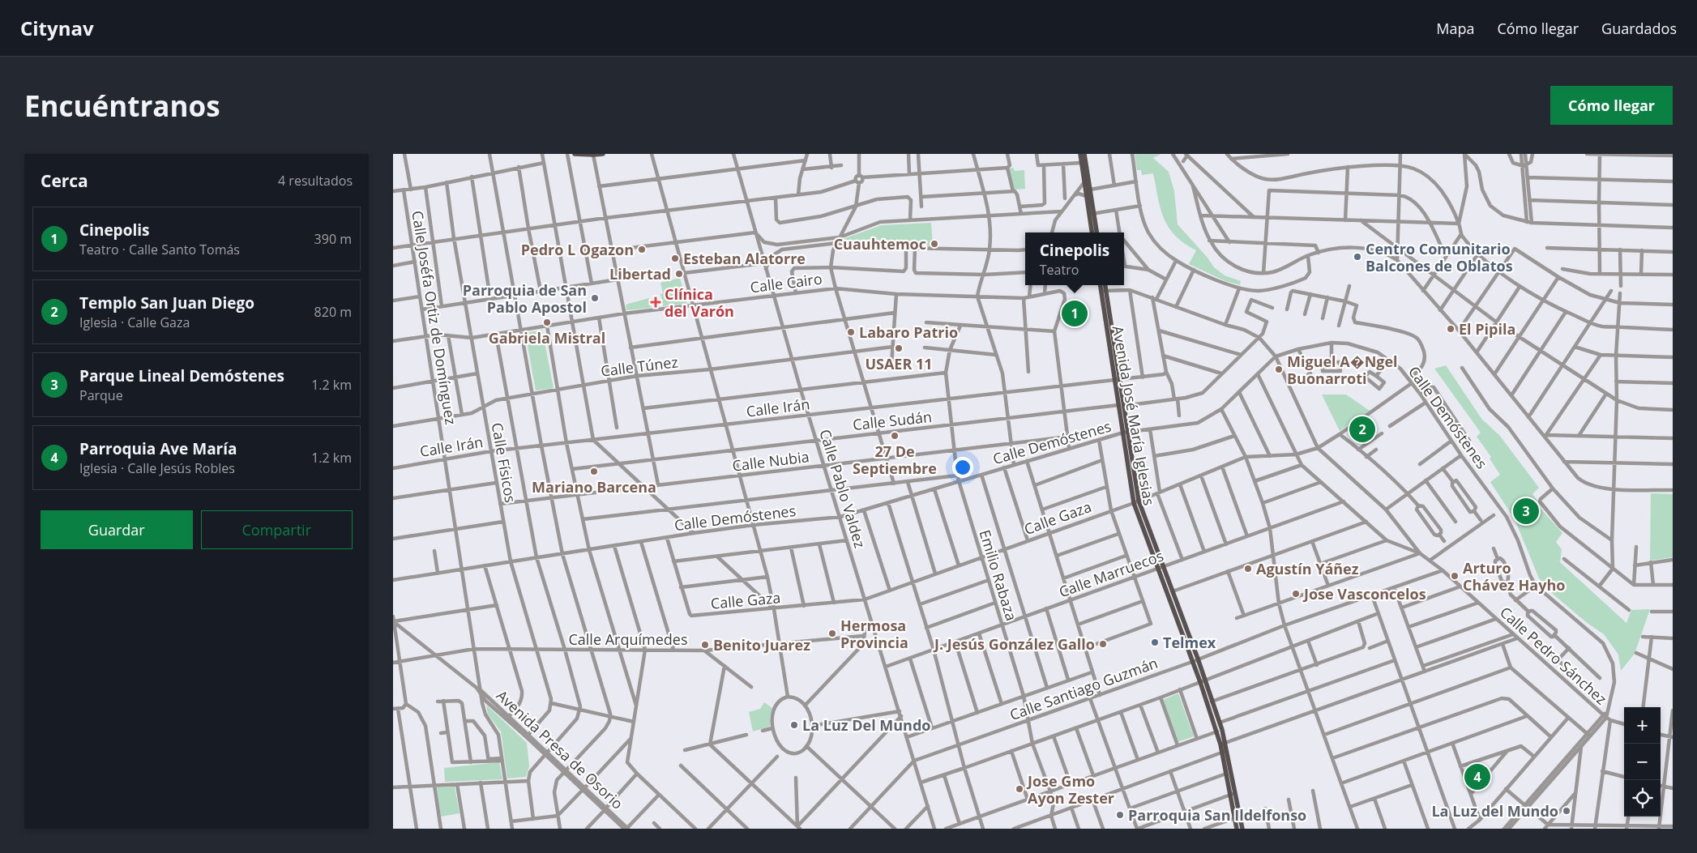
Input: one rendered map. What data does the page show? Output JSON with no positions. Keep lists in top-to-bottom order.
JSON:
{
  "streets": {
    "main road": ["Avenida José María Iglesias"],
    "street": [
      "Calle Cairo",
      "Calle Joséfa Ortiz de Domínguez",
      "Calle Túnez",
      "Calle Irán",
      "Calle Demóstenes",
      "Calle Sudán",
      "Calle Nubia",
      "Calle Físicos",
      "Calle Pablo Valdez",
      "Calle Gaza",
      "Calle Marruecos",
      "Emilio Rabaza",
      "Calle Arquímedes",
      "Calle Pedro Sánchez",
      "Calle Santiago Guzmán",
      "Avenida Presa de Osorio"
    ]
  },
  "crossings": [
    ["Calle Cairo", "Calle Joséfa Ortiz de Domínguez"],
    ["Calle Cairo", "Calle Físicos"],
    ["Calle Cairo", "Calle Pablo Valdez"],
    ["Calle Joséfa Ortiz de Domínguez", "Calle Túnez"],
    ["Calle Joséfa Ortiz de Domínguez", "Calle Irán"],
    ["Calle Joséfa Ortiz de Domínguez", "Calle Demóstenes"],
    ["Calle Joséfa Ortiz de Domínguez", "Calle Arquímedes"],
    ["Calle Joséfa Ortiz de Domínguez", "Avenida Presa de Osorio"],
    ["Calle Túnez", "Calle Físicos"],
    ["Calle Túnez", "Calle Pablo Valdez"],
    ["Calle Irán", "Avenida José María Iglesias"],
    ["Calle Irán", "Calle Físicos"],
    ["Calle Irán", "Calle Pablo Valdez"],
    ["Calle Irán", "Emilio Rabaza"],
    ["Avenida José María Iglesias", "Calle Demóstenes"],
    ["Avenida José María Iglesias", "Calle Sudán"],
    ["Avenida José María Iglesias", "Calle Gaza"],
    ["Avenida José María Iglesias", "Calle Marruecos"],
    ["Avenida José María Iglesias", "Calle Santiago Guzmán"],
    ["Calle Demóstenes", "Calle Físicos"],
    ["Calle Demóstenes", "Calle Pablo Valdez"],
    ["Calle Demóstenes", "Calle Gaza"],
    ["Calle Demóstenes", "Emilio Rabaza"],
    ["Calle Demóstenes", "Calle Pedro Sánchez"],
    ["Calle Sudán", "Calle Pablo Valdez"],
    ["Calle Sudán", "Emilio Rabaza"],
    ["Calle Nubia", "Calle Físicos"],
    ["Calle Nubia", "Calle Pablo Valdez"],
    ["Calle Nubia", "Emilio Rabaza"],
    ["Calle Físicos", "Calle Arquímedes"],
    ["Calle Pablo Valdez", "Calle Gaza"],
    ["Calle Pablo Valdez", "Calle Marruecos"],
    ["Calle Pablo Valdez", "Calle Santiago Guzmán"],
    ["Calle Gaza", "Emilio Rabaza"],
    ["Calle Gaza", "Calle Pedro Sánchez"],
    ["Calle Marruecos", "Emilio Rabaza"],
    ["Calle Marruecos", "Calle Pedro Sánchez"],
    ["Emilio Rabaza", "Calle Santiago Guzmán"],
    ["Calle Arquímedes", "Avenida Presa de Osorio"],
    ["Calle Pedro Sánchez", "Calle Santiago Guzmán"]
  ],
  "places": {
    "other": [
      "Cuauhtemoc",
      "Pedro L Ogazon",
      "Centro Comunitario Balcones de Oblatos",
      "Esteban Alatorre",
      "Libertad",
      "Parroquia de San Pablo Apostol",
      "Gabriela Mistral",
      "El Pipila",
      "Labaro Patrio",
      "USAER 11",
      "Miguel A�Ngel Buonarroti",
      "27 De Septiembre",
      "Mariano Barcena",
      "Agustín Yáñez",
      "Arturo Chávez Hayho",
      "Jose Vasconcelos",
      "Hermosa Provincia",
      "Telmex",
      "J. Jesús González Gallo",
      "Benito Juarez",
      "La Luz Del Mundo",
      "Jose Gmo Ayon Zester",
      "La Luz del Mundo",
      "Parroquia San Ildelfonso"
    ],
    "health": ["Clínica del Varón"]
  },
  "page": {
    "header": "Citynav",
    "nav": ["Mapa", "Cómo llegar", "Guardados"],
    "buttons": [
      "Cómo llegar",
      ["Guardar", "Compartir"]
    ],
    "title": "Encuéntranos",
    "heading": ["Cerca", "4 resultados"],
    "list": [
      {
        "mark": "1",
        "name": "Cinepolis",
        "note": "Teatro · Calle Santo Tomás",
        "value": "390 m"
      },
      {
        "mark": "2",
        "name": "Templo San Juan Diego",
        "note": "Iglesia · Calle Gaza",
        "value": "820 m"
      },
      {
        "mark": "3",
        "name": "Parque Lineal Demóstenes",
        "note": "Parque",
        "value": "1.2 km"
      },
      {
        "mark": "4",
        "name": "Parroquia Ave María",
        "note": "Iglesia · Calle Jesús Robles",
        "value": "1.2 km"
      }
    ],
    "popup": ["Cinepolis", "Teatro"],
    "pins": [
      "1",
      "2",
      "3",
      "4"
    ],
    "map_buttons": ["+", "−"]
  }
}
